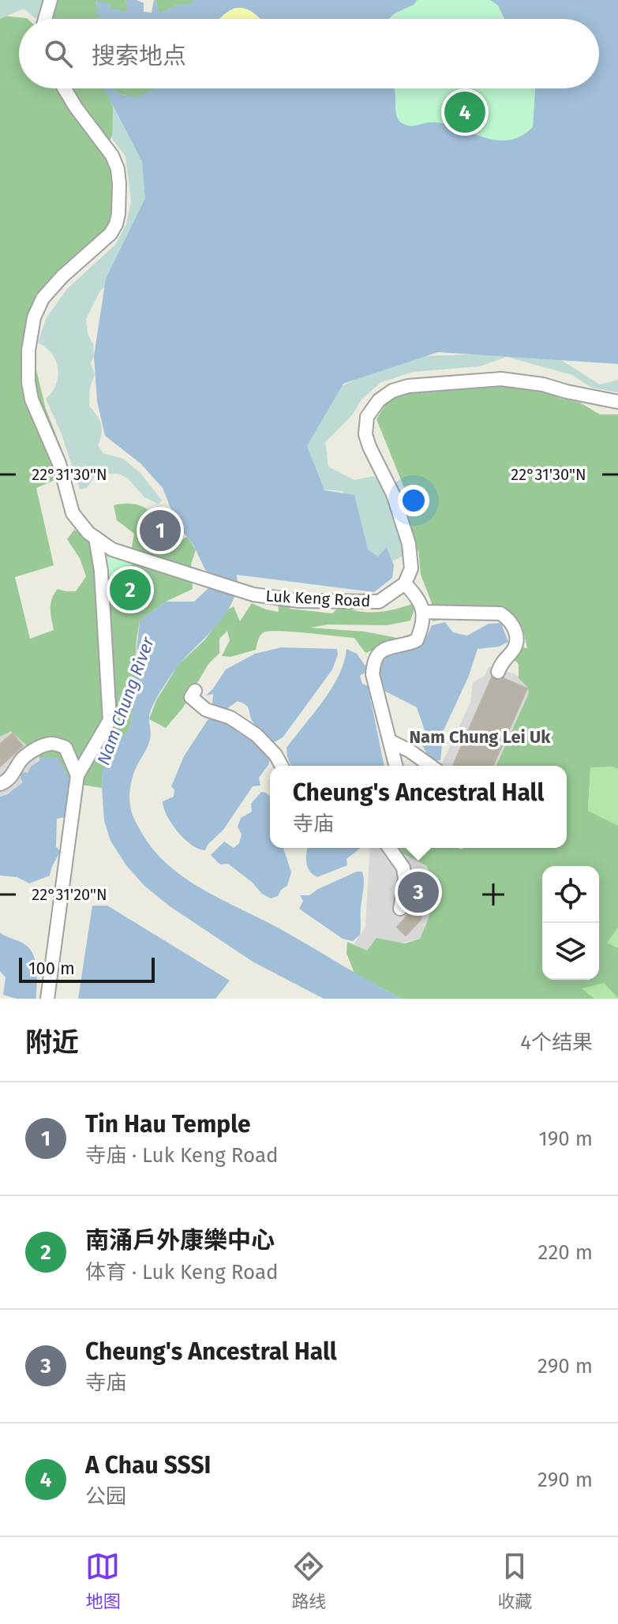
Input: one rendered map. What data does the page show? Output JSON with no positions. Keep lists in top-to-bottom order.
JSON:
{
  "streets": {
    "street": ["Luk Keng Road"]
  },
  "districts": ["Nam Chung Lei Uk"],
  "water": ["Nam Chung River"],
  "scale_bar": "100 m",
  "page": {
    "search": "搜索地点",
    "pins": [
      "4",
      "1",
      "2",
      "3"
    ],
    "popup": ["Cheung's Ancestral Hall", "寺庙"],
    "scale": "100 m",
    "heading": ["附近", "4个结果"],
    "list": [
      {
        "mark": "1",
        "name": "Tin Hau Temple",
        "note": "寺庙 · Luk Keng Road",
        "value": "190 m"
      },
      {
        "mark": "2",
        "name": "南涌戶外康樂中心",
        "note": "体育 · Luk Keng Road",
        "value": "220 m"
      },
      {
        "mark": "3",
        "name": "Cheung's Ancestral Hall",
        "note": "寺庙",
        "value": "290 m"
      },
      {
        "mark": "4",
        "name": "A Chau SSSI",
        "note": "公园",
        "value": "290 m"
      }
    ],
    "nav": ["地图", "路线", "收藏"]
  },
  "coordinates": ["22°31'30\"N", "22°31'20\"N"]
}
